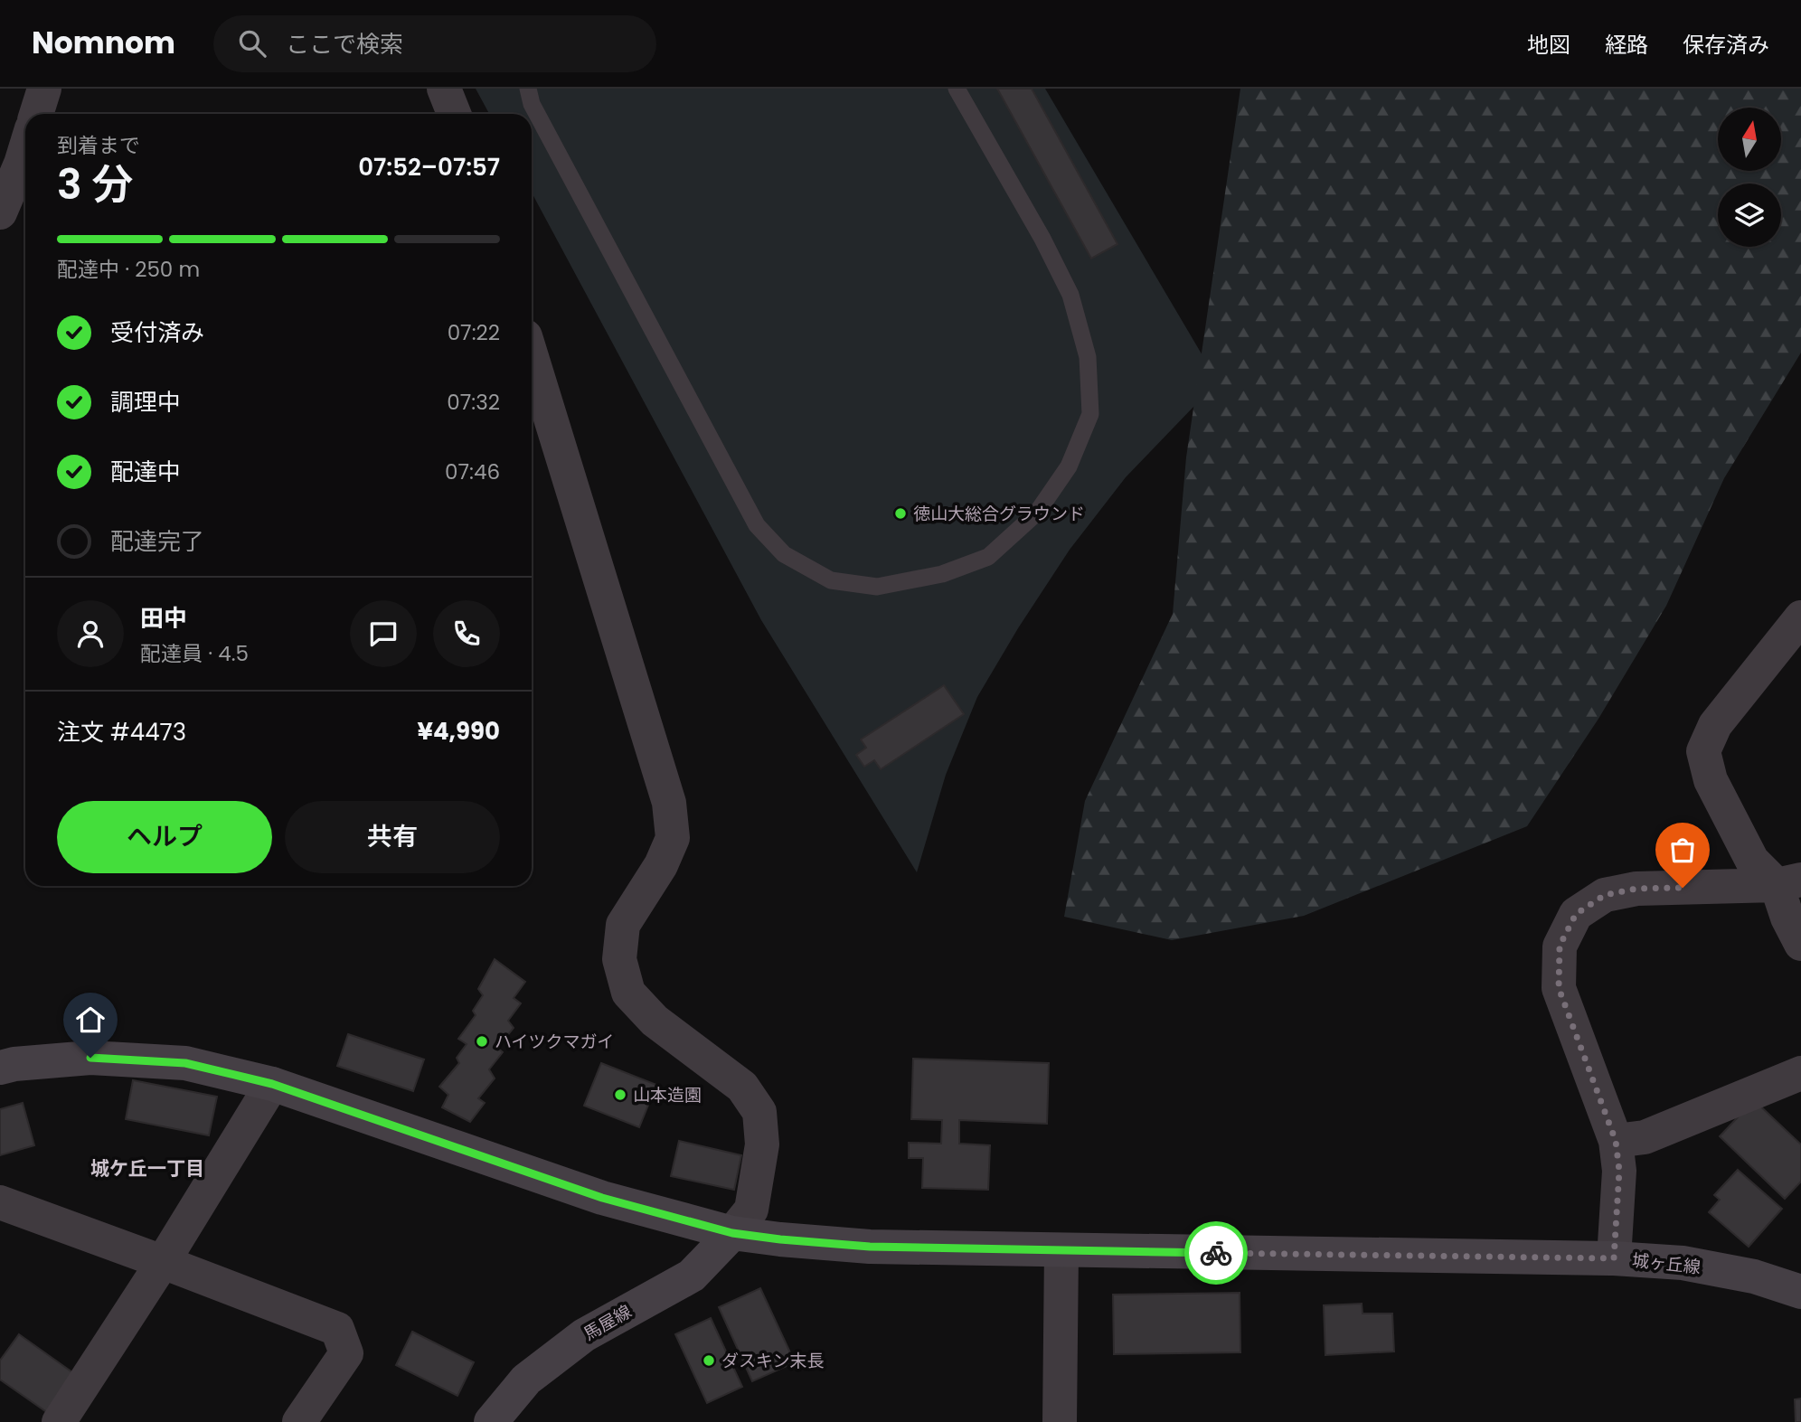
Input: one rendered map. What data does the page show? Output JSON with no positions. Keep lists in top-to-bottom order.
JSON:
{
  "streets": {
    "street": ["城ヶ丘線", "馬屋線"]
  },
  "crossings": [
    ["城ヶ丘線", "馬屋線"]
  ],
  "districts": ["城ケ丘一丁目"],
  "places": [
    "徳山大総合グラウンド",
    "ハイツクマガイ",
    "山本造園",
    "ダスキン末長"
  ],
  "north": "top",
  "page": {
    "header": "Nomnom",
    "search": "ここで検索",
    "nav": ["地図", "経路", "保存済み"],
    "heading": ["3 分", "到着まで", "07:52–07:57"],
    "panel": [
      "田中",
      "配達員 · 4.5",
      "注文 #4473",
      "¥4,990"
    ],
    "bar": "配達中 · 250 m",
    "list": [
      ["受付済み", "07:22"],
      ["調理中", "07:32"],
      ["配達中", "07:46"],
      "配達完了"
    ],
    "buttons": ["ヘルプ", "共有"]
  }
}
